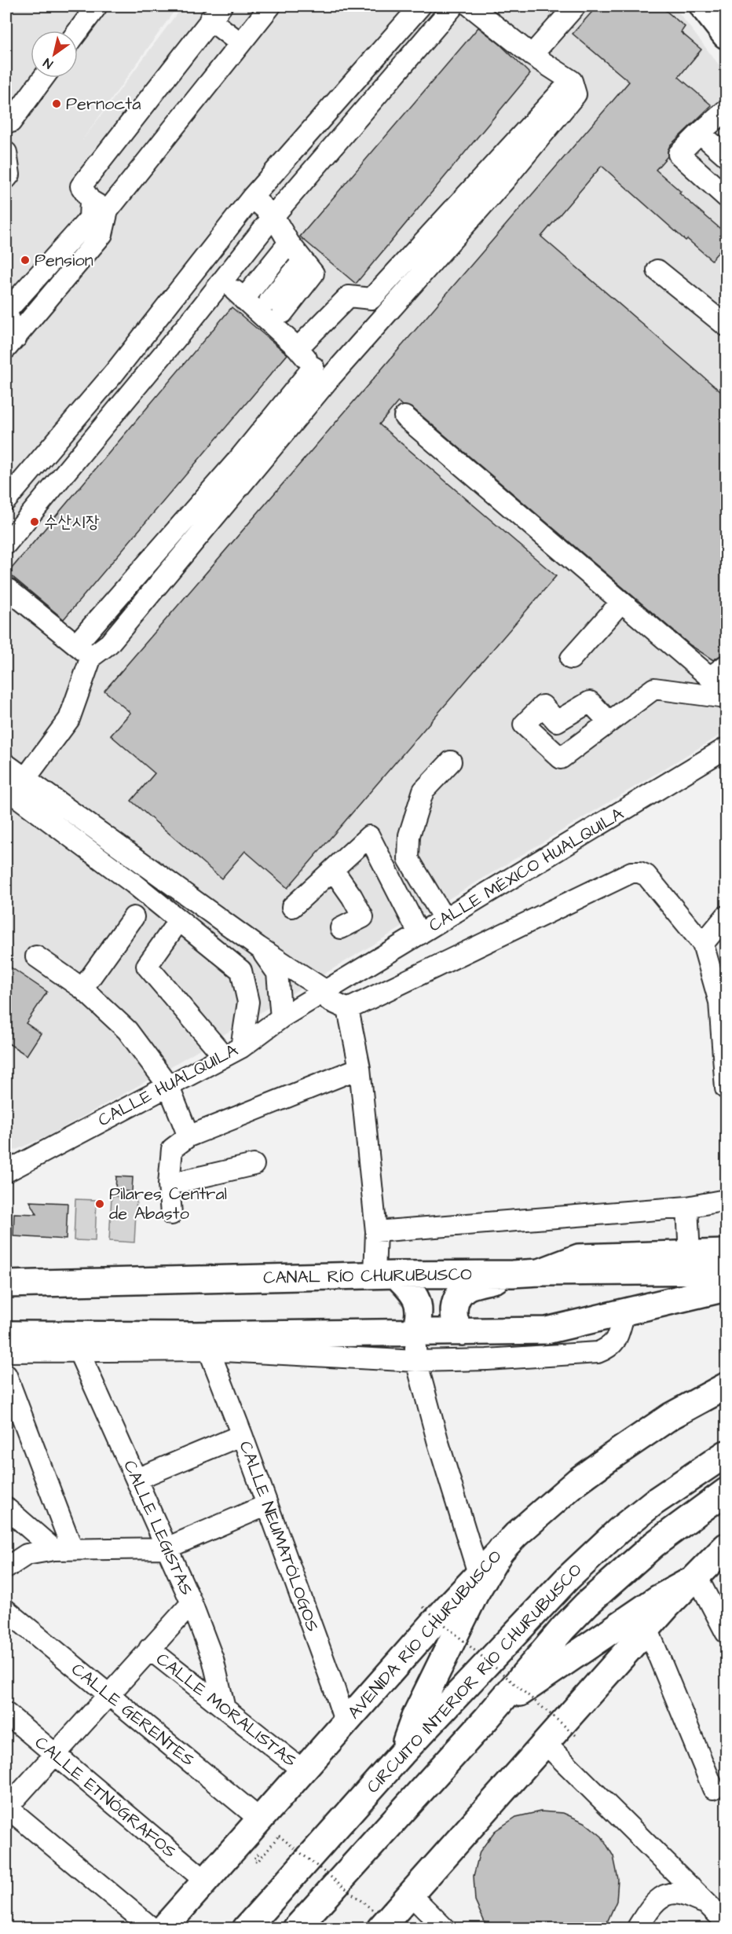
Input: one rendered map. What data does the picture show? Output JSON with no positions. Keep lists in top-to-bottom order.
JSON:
{
  "streets": {
    "main road": ["CANAL RÍO CHURUBUSCO", "AVENIDA RÍO CHURUBUSCO", "CIRCUITO INTERIOR RÍO CHURUBUSCO"],
    "street": [
      "CALLE MÉXICO HUALQUILA",
      "CALLE HUALQUILA",
      "CALLE LEGISTAS",
      "CALLE NEUMATÓLOGOS",
      "CALLE MORALISTAS",
      "CALLE GERENTES",
      "CALLE ETNÓGRAFOS"
    ]
  },
  "crossings": [
    ["CALLE MÉXICO HUALQUILA", "CALLE HUALQUILA"],
    ["CALLE LEGISTAS", "CALLE MORALISTAS"],
    ["CALLE NEUMATÓLOGOS", "AVENIDA RÍO CHURUBUSCO"],
    ["AVENIDA RÍO CHURUBUSCO", "CALLE MORALISTAS"],
    ["AVENIDA RÍO CHURUBUSCO", "CALLE GERENTES"],
    ["AVENIDA RÍO CHURUBUSCO", "CALLE ETNÓGRAFOS"]
  ],
  "places": [
    "Pernocta",
    "Pension",
    "수산시장",
    "Pilares Central de Abasto"
  ],
  "north": "bottom left"
}
